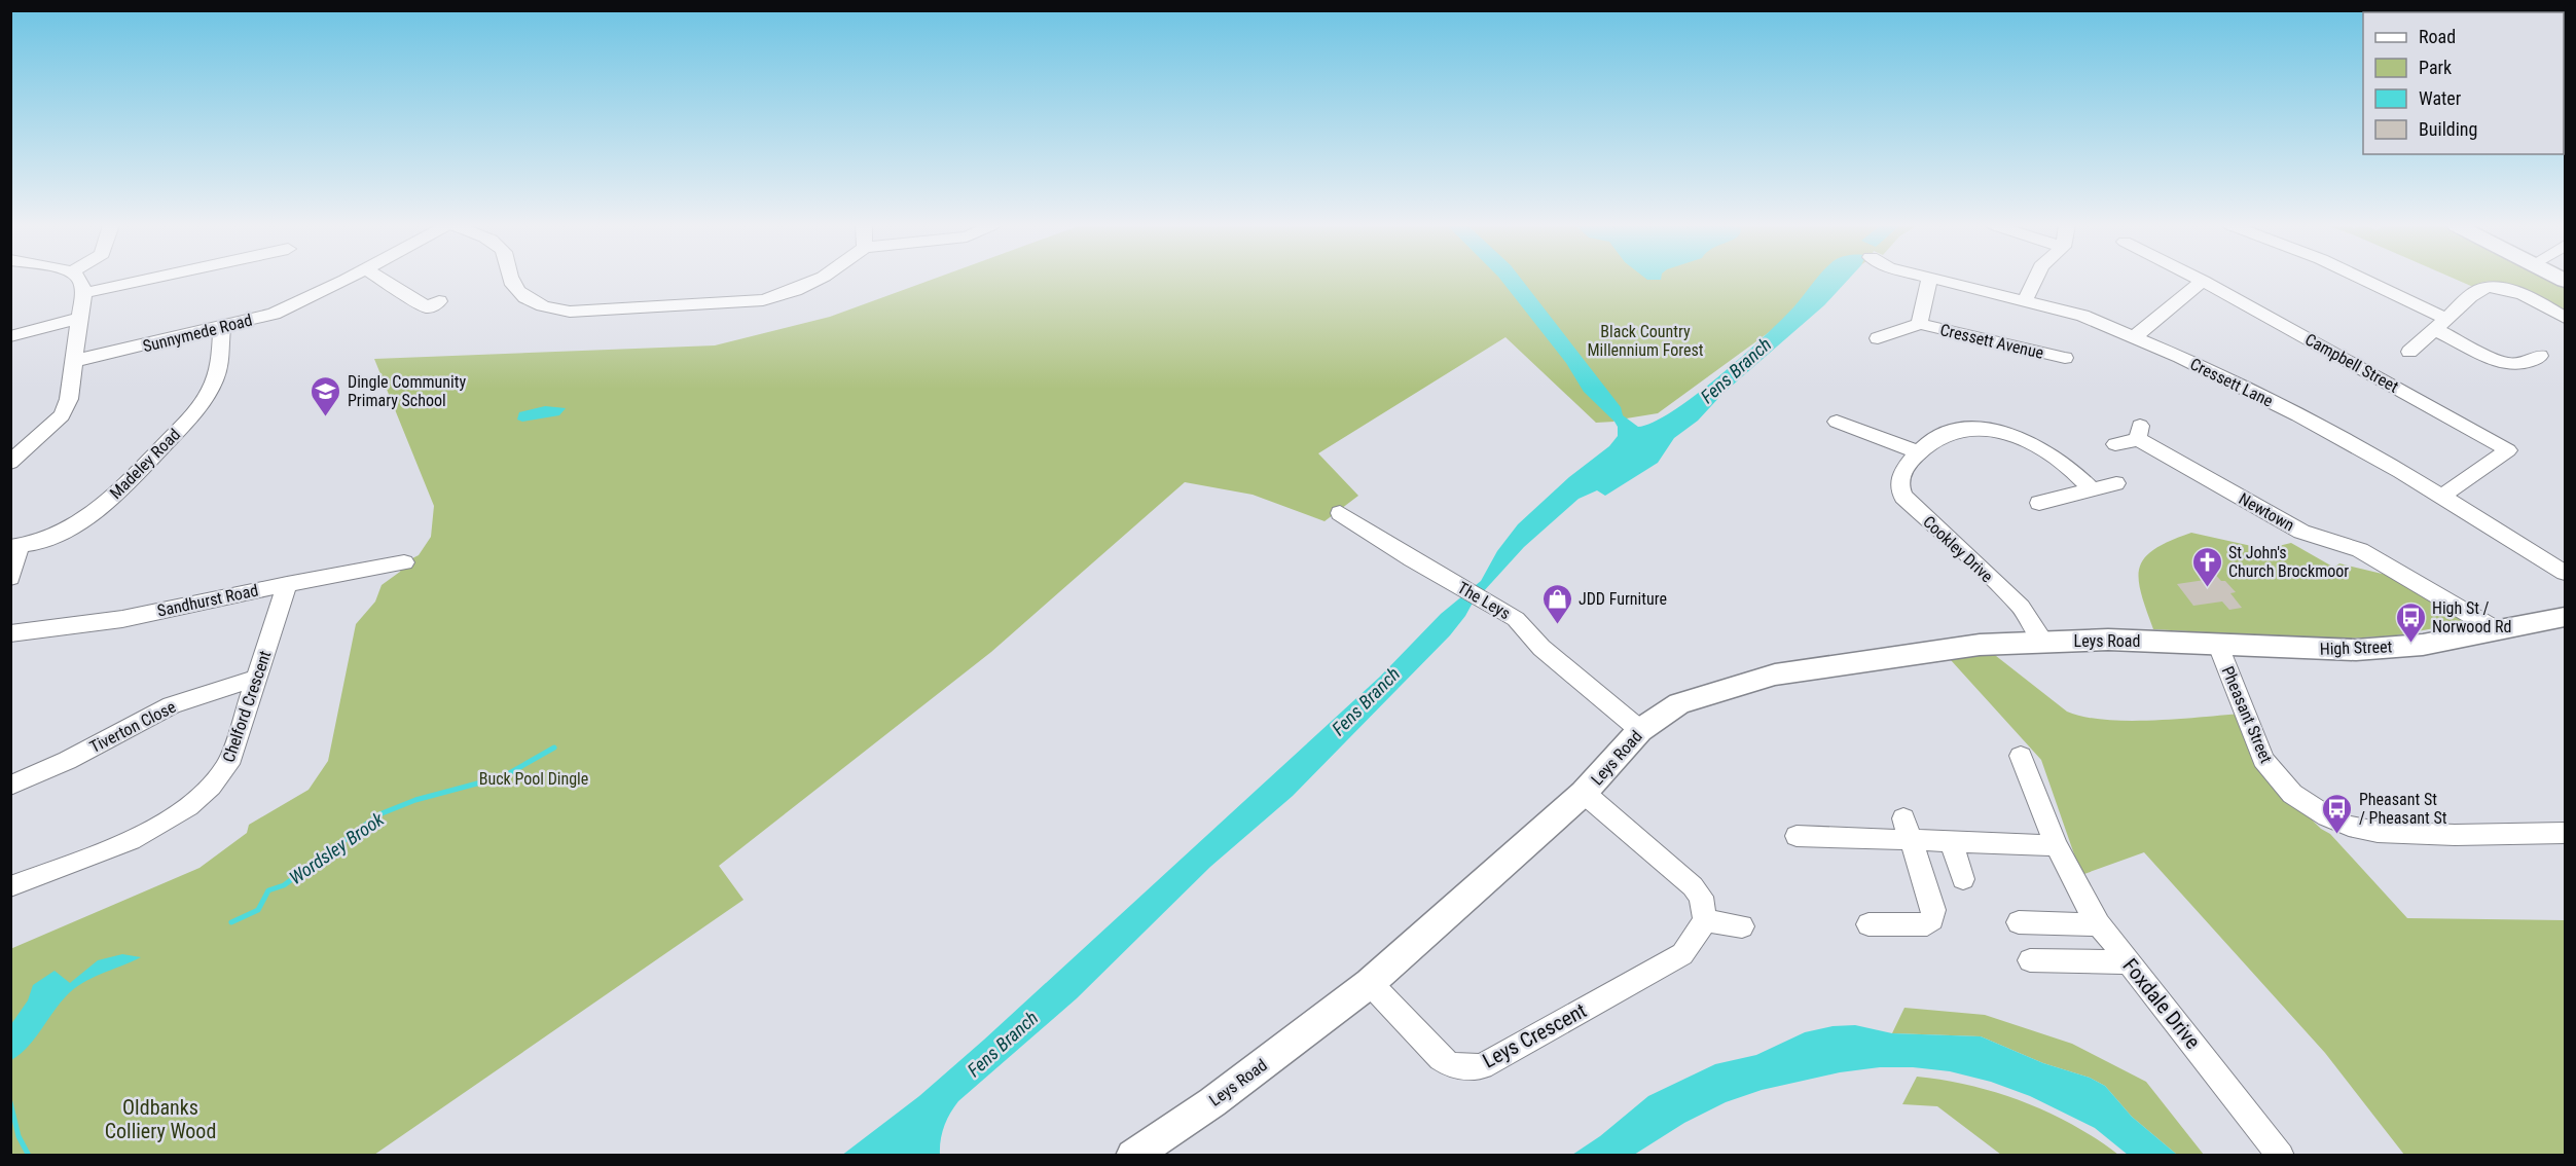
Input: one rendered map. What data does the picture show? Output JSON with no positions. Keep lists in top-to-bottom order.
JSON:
{
  "streets": {
    "main road": ["Leys Road", "High Street"],
    "street": [
      "Sunnymede Road",
      "Cressett Avenue",
      "Campbell Street",
      "Cressett Lane",
      "Madeley Road",
      "Newtown",
      "Cookley Drive",
      "Sandhurst Road",
      "The Leys",
      "Chelford Crescent",
      "Pheasant Street",
      "Tiverton Close",
      "Foxdale Drive",
      "Leys Crescent"
    ]
  },
  "crossings": [
    ["Sunnymede Road", "Madeley Road"],
    ["Campbell Street", "Cressett Lane"],
    ["Newtown", "High Street"],
    ["Cookley Drive", "Leys Road"],
    ["Sandhurst Road", "Chelford Crescent"],
    ["The Leys", "Leys Road"],
    ["Leys Road", "High Street"],
    ["Leys Road", "Pheasant Street"],
    ["Leys Road", "Leys Crescent"],
    ["High Street", "Pheasant Street"],
    ["Chelford Crescent", "Tiverton Close"]
  ],
  "water": ["Fens Branch", "Wordsley Brook"],
  "parks": ["Black Country Millennium Forest", "Buck Pool Dingle", "Oldbanks Colliery Wood"],
  "places": {
    "school or university": ["Dingle Community Primary School"],
    "church": ["St John's Church Brockmoor"],
    "shop": ["JDD Furniture"],
    "bus stop": ["High St / Norwood Rd", "Pheasant St / Pheasant St"]
  },
  "legend": [
    "Road",
    "Park",
    "Water",
    "Building"
  ]
}
